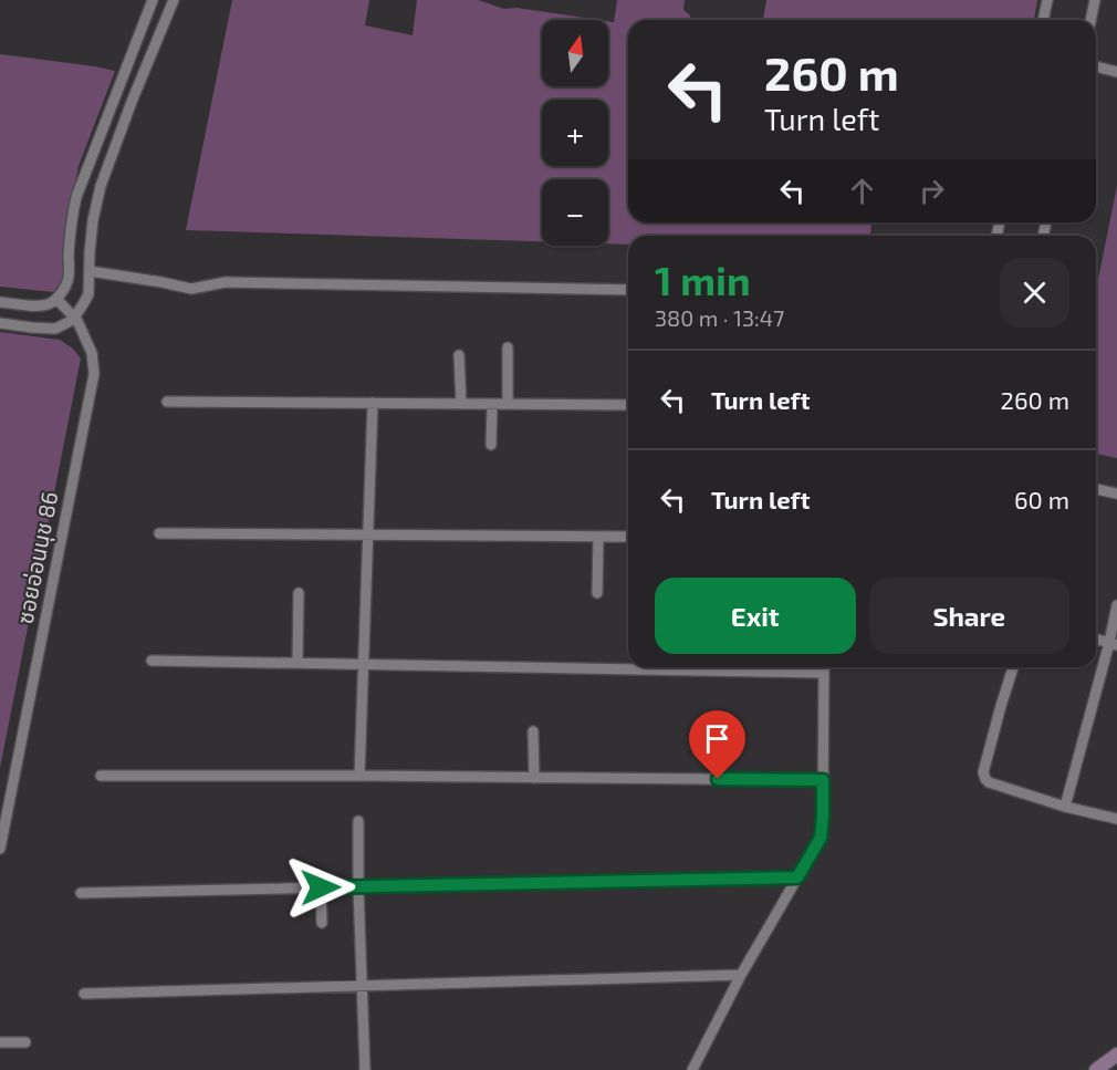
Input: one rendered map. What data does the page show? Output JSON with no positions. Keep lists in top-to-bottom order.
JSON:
{
  "streets": {
    "street": ["ซอยอ่อนนุช 86"]
  },
  "north": "top",
  "page": {
    "map_buttons": ["+", "−"],
    "turn": ["260 m", "Turn left"],
    "heading": ["1 min", "380 m · 13:47"],
    "list": [
      {
        "name": "Turn left",
        "value": "260 m"
      },
      {
        "name": "Turn left",
        "value": "60 m"
      }
    ],
    "buttons": ["Exit", "Share"]
  }
}
